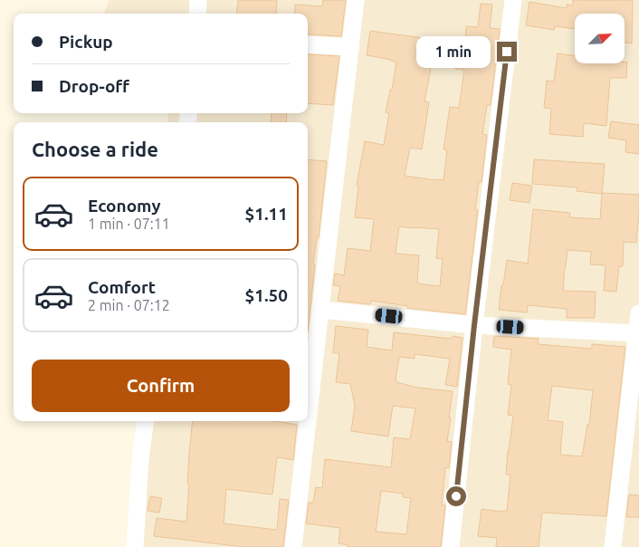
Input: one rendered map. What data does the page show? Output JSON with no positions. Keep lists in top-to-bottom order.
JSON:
{
  "north": "top right",
  "page": {
    "banner": ["Pickup", "Drop-off"],
    "bubble": "1 min",
    "heading": "Choose a ride",
    "list": [
      {
        "name": "Economy",
        "note": "1 min · 07:11",
        "value": "$1.11"
      },
      {
        "name": "Comfort",
        "note": "2 min · 07:12",
        "value": "$1.50"
      }
    ],
    "buttons": "Confirm"
  }
}
